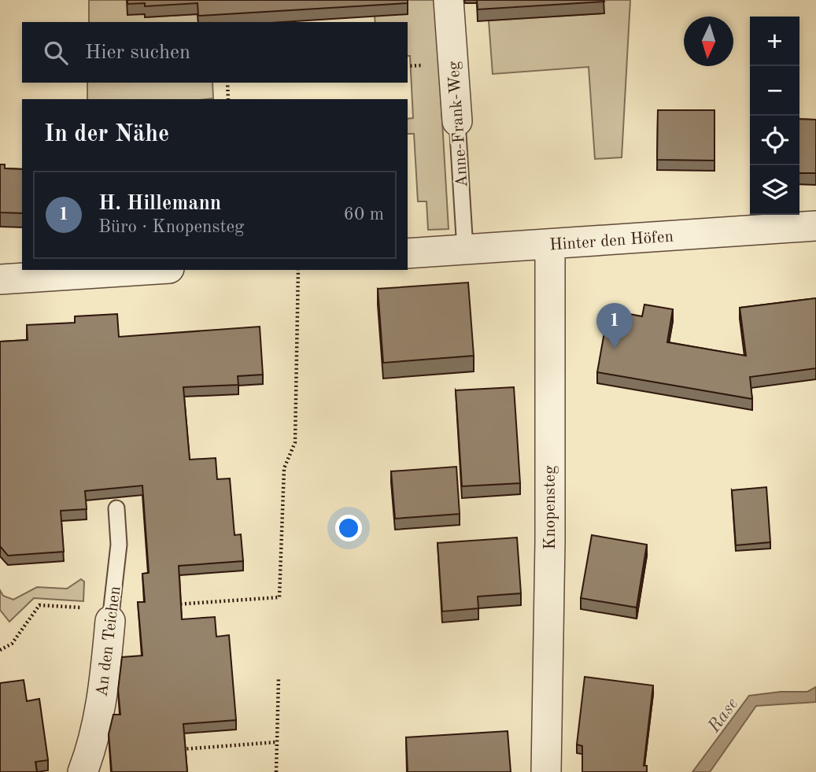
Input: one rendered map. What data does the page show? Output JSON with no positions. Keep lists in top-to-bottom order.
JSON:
{
  "streets": {
    "street": [
      "Anne-Frank-Weg",
      "Hinter den Höfen",
      "Knopensteg",
      "An den Teichen"
    ]
  },
  "crossings": [
    ["Anne-Frank-Weg", "Hinter den Höfen"],
    ["Hinter den Höfen", "Knopensteg"]
  ],
  "water": ["Rase"],
  "north": "bottom",
  "page": {
    "map_buttons": ["+", "−"],
    "search": "Hier suchen",
    "heading": "In der Nähe",
    "list": [
      {
        "mark": "1",
        "name": "H. Hillemann",
        "note": "Büro · Knopensteg",
        "value": "60 m"
      }
    ],
    "pins": "1"
  }
}
